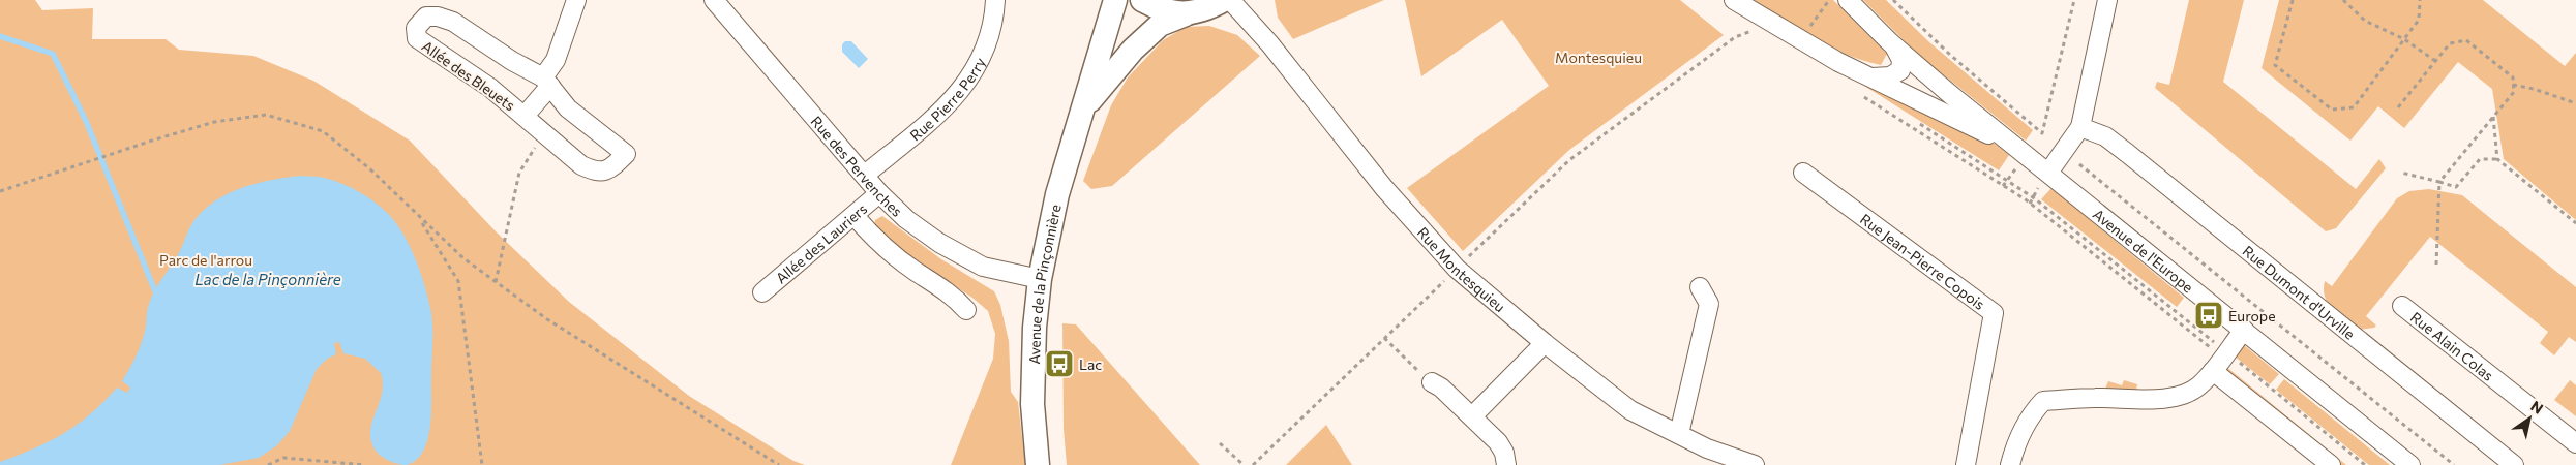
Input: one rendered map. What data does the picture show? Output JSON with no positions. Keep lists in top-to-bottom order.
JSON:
{
  "streets": {
    "main road": ["Avenue de la Pinçonnière"],
    "street": [
      "Allée des Bleuets",
      "Rue Pierre Perry",
      "Rue des Pervenches",
      "Allée des Lauriers",
      "Avenue de l'Europe",
      "Rue Jean-Pierre Copois",
      "Rue Montesquieu",
      "Rue Dumont d'Urville",
      "Rue Alain Colas"
    ]
  },
  "crossings": [
    ["Rue Pierre Perry", "Rue des Pervenches"],
    ["Rue des Pervenches", "Allée des Lauriers"],
    ["Rue des Pervenches", "Avenue de la Pinçonnière"]
  ],
  "water": ["Lac de la Pinçonnière"],
  "parks": ["Montesquieu", "Parc de l'arrou"],
  "places": {
    "bus stop": ["Europe", "Lac"]
  },
  "north": "top right"
}
